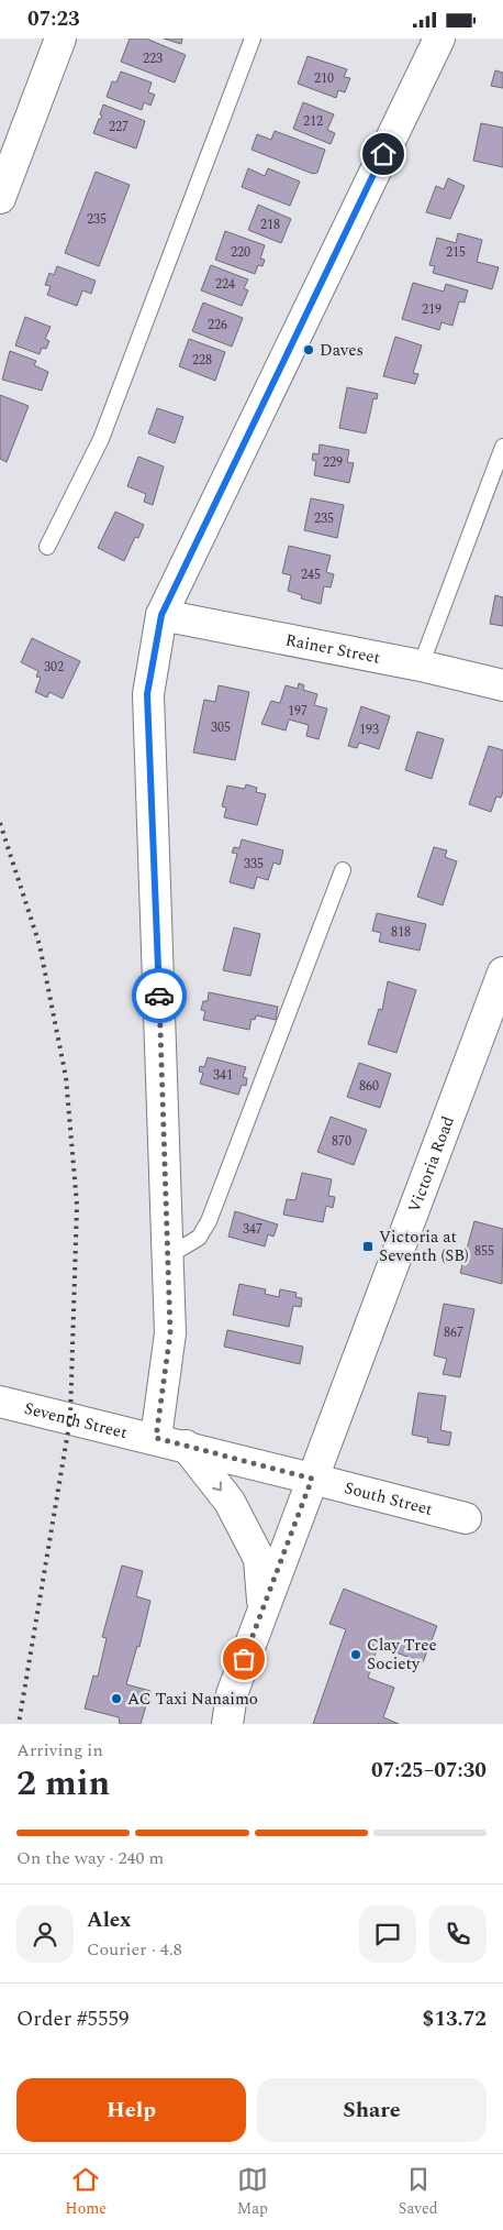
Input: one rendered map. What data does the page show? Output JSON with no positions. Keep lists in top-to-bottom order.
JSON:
{
  "streets": {
    "street": [
      "Rainer Street",
      "Victoria Road",
      "Seventh Street",
      "South Street"
    ]
  },
  "crossings": [
    ["Victoria Road", "Seventh Street"],
    ["Victoria Road", "South Street"],
    ["Seventh Street", "South Street"]
  ],
  "places": {
    "other": ["Daves", "Clay Tree Society", "AC Taxi Nanaimo"],
    "transit": ["Victoria at Seventh (SB)"]
  },
  "house_numbers": [
    "223",
    "210",
    "212",
    "227",
    "235",
    "218",
    "220",
    "215",
    "224",
    "219",
    "226",
    "228",
    "229",
    "235",
    "245",
    "302",
    "197",
    "305",
    "193",
    "335",
    "818",
    "341",
    "860",
    "870",
    "347",
    "855",
    "867"
  ],
  "page": {
    "status": "07:23",
    "heading": ["2 min", "Arriving in", "07:25–07:30"],
    "panel": [
      "Alex",
      "Courier · 4.8",
      "Order #5559",
      "$13.72"
    ],
    "bar": "On the way · 240 m",
    "buttons": ["Help", "Share"],
    "tabs": ["Home", "Map", "Saved"]
  }
}
